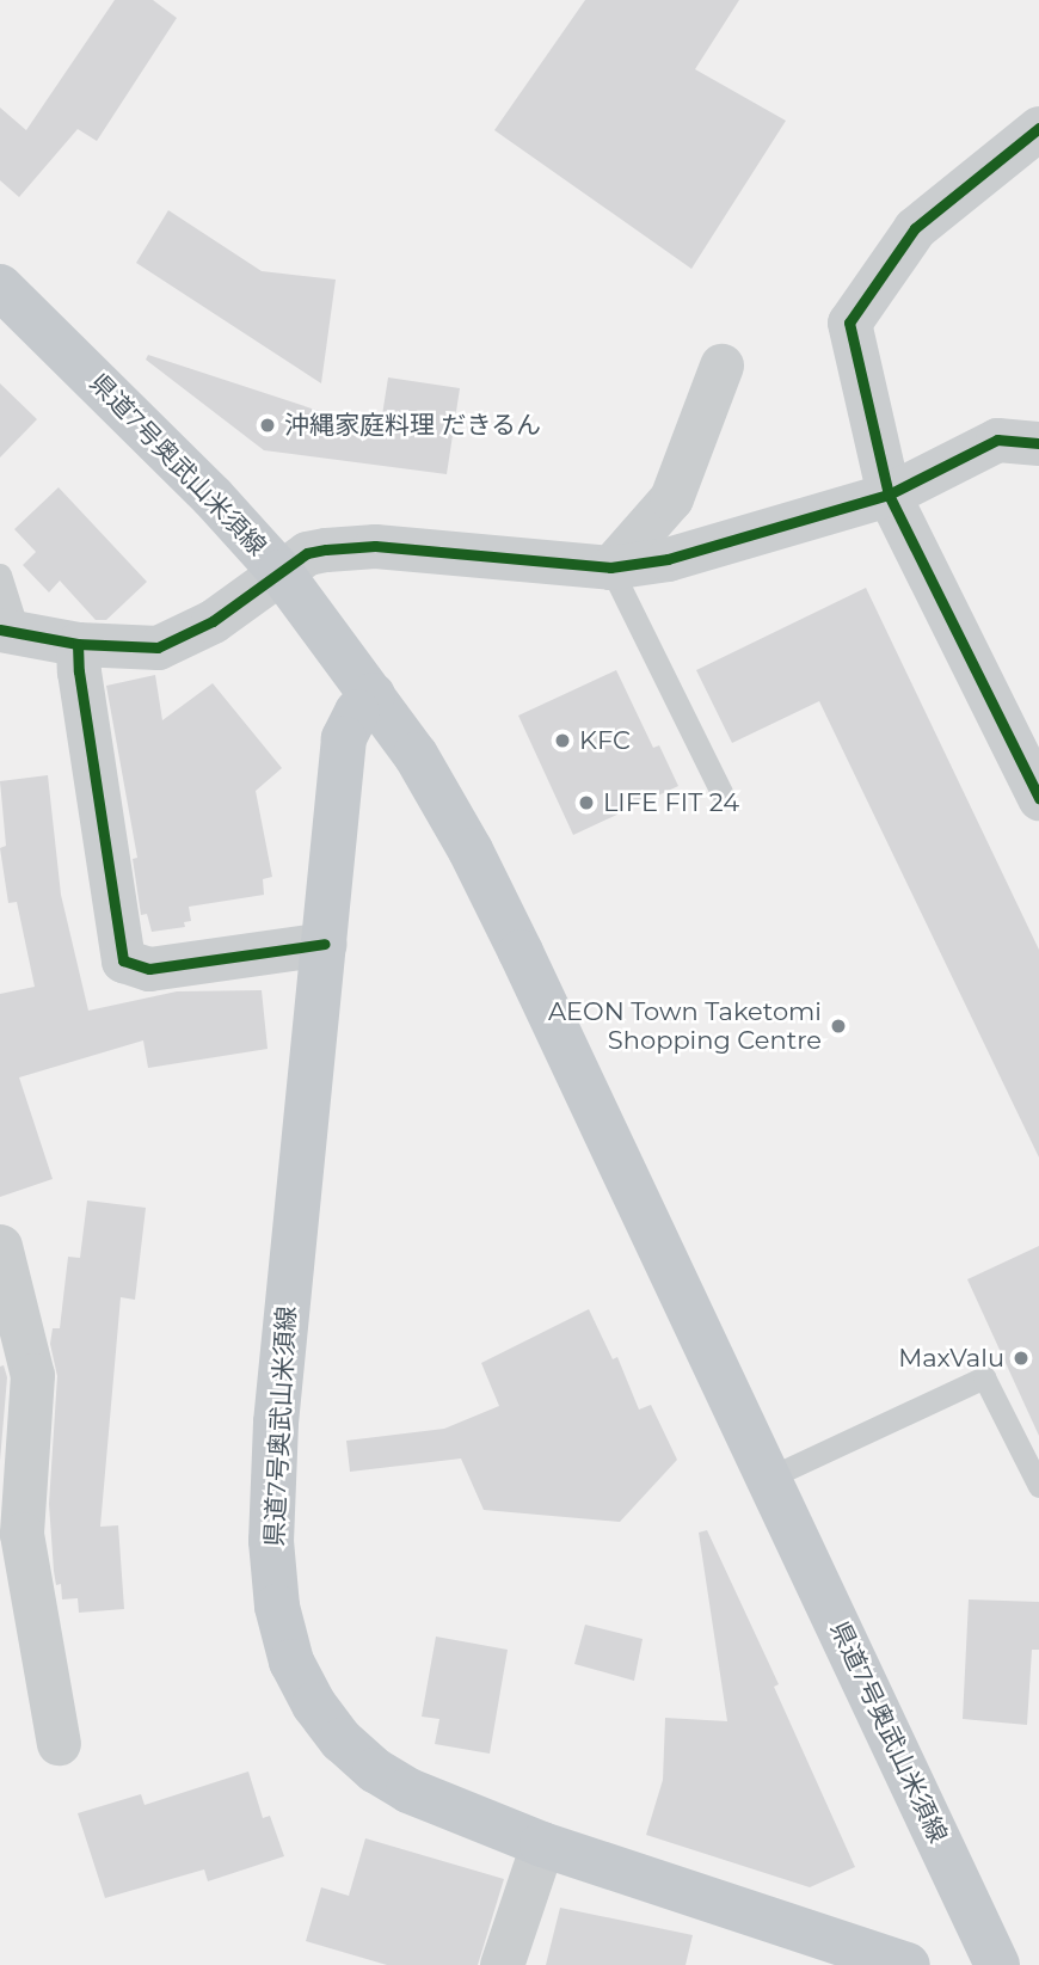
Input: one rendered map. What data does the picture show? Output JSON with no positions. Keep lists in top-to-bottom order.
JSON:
{
  "streets": {
    "main road": ["県道7号奥武山米須線"]
  },
  "places": [
    "沖縄家庭料理 だきるん",
    "KFC",
    "LIFE FIT 24",
    "AEON Town Taketomi Shopping Centre",
    "MaxValu"
  ]
}
